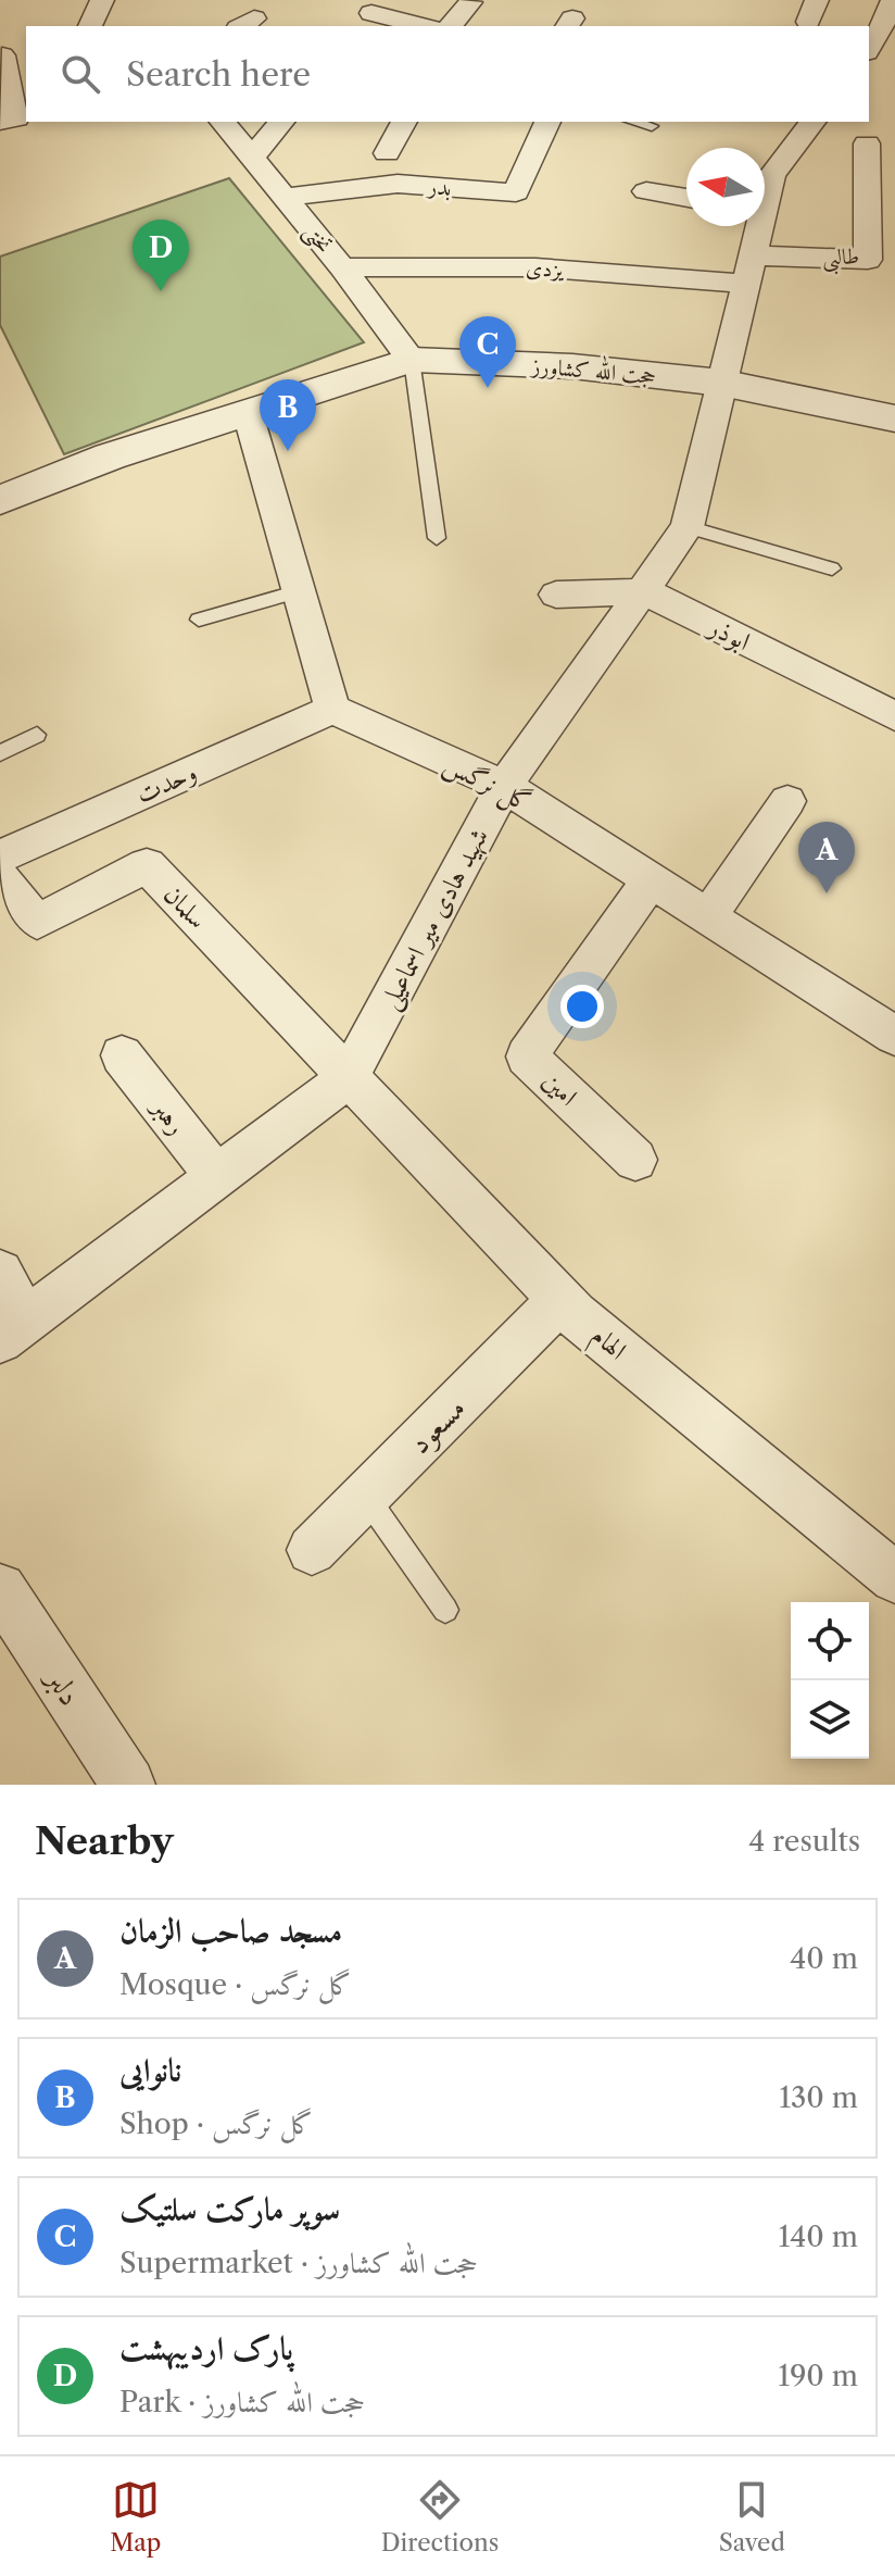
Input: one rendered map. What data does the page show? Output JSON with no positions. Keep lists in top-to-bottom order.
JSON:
{
  "streets": {
    "street": [
      "بدر",
      "تختی",
      "طالبی",
      "یزدی",
      "حجت الله کشاورز",
      "ابوذر",
      "وحدت",
      "گل نرگس",
      "سلمان",
      "شهید هادی میر اسماعیلی",
      "امین",
      "رهبر",
      "الهام",
      "مسعود",
      "دلبر"
    ]
  },
  "crossings": [
    ["بدر", "تختی"],
    ["تختی", "یزدی"],
    ["تختی", "حجت الله کشاورز"],
    ["طالبی", "شهید هادی میر اسماعیلی"],
    ["یزدی", "شهید هادی میر اسماعیلی"],
    ["حجت الله کشاورز", "شهید هادی میر اسماعیلی"],
    ["ابوذر", "شهید هادی میر اسماعیلی"],
    ["وحدت", "گل نرگس"],
    ["گل نرگس", "شهید هادی میر اسماعیلی"],
    ["گل نرگس", "امین"],
    ["سلمان", "شهید هادی میر اسماعیلی"],
    ["سلمان", "الهام"],
    ["شهید هادی میر اسماعیلی", "رهبر"],
    ["شهید هادی میر اسماعیلی", "الهام"],
    ["الهام", "مسعود"]
  ],
  "north": "left",
  "page": {
    "search": "Search here",
    "pins": [
      "D",
      "C",
      "B",
      "A"
    ],
    "heading": ["Nearby", "4 results"],
    "list": [
      {
        "mark": "A",
        "name": "مسجد صاحب الزمان",
        "note": "Mosque · گل نرگس",
        "value": "40 m"
      },
      {
        "mark": "B",
        "name": "نانوایی",
        "note": "Shop · گل نرگس",
        "value": "130 m"
      },
      {
        "mark": "C",
        "name": "سوپر مارکت سلتیک",
        "note": "Supermarket · حجت الله کشاورز",
        "value": "140 m"
      },
      {
        "mark": "D",
        "name": "پارک اردیبهشت",
        "note": "Park · حجت الله کشاورز",
        "value": "190 m"
      }
    ],
    "nav": ["Map", "Directions", "Saved"]
  }
}
